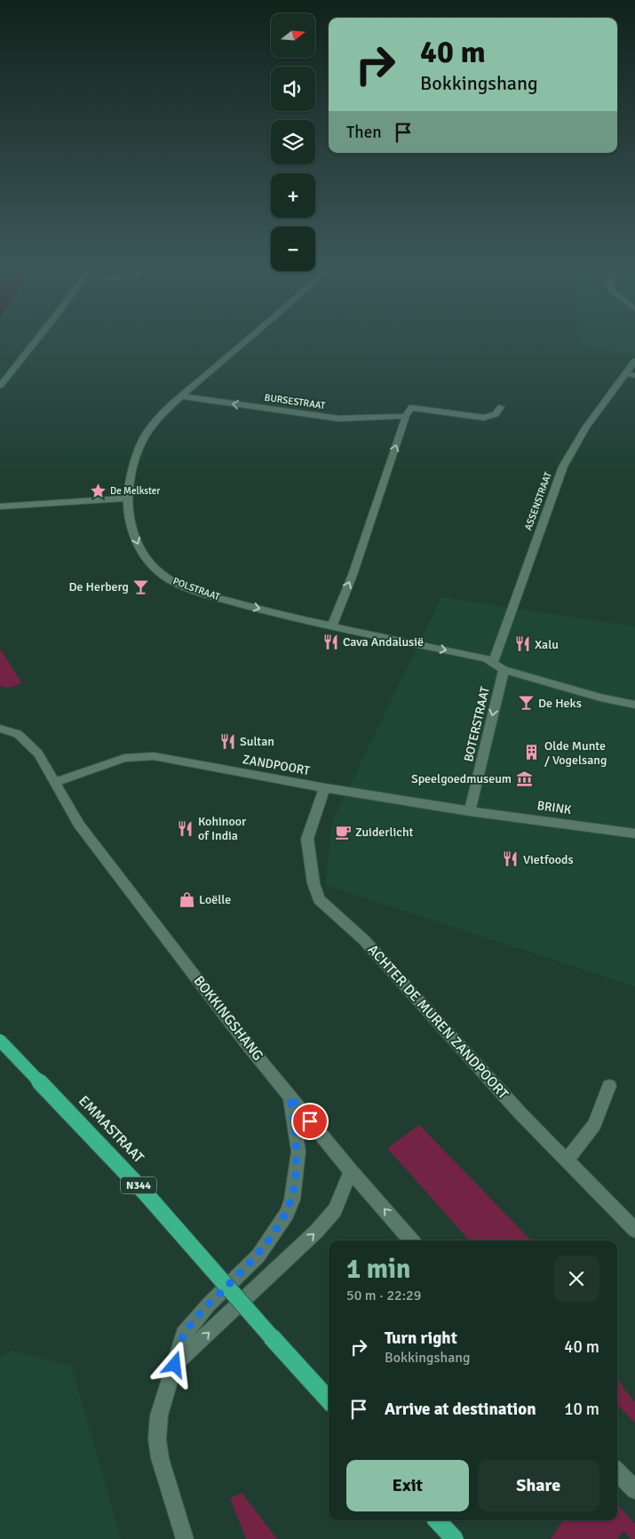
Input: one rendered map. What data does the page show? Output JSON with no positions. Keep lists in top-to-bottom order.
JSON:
{
  "streets": {
    "main road": ["EMMASTRAAT", "N344"],
    "street": [
      "BURSESTRAAT",
      "ASSENSTRAAT",
      "POLSTRAAT",
      "BOTERSTRAAT",
      "ZANDPOORT",
      "BRINK",
      "BOKKINGSHANG",
      "ACHTER DE MUREN ZANDPOORT"
    ]
  },
  "crossings": [
    ["BURSESTRAAT", "POLSTRAAT"],
    ["ASSENSTRAAT", "POLSTRAAT"],
    ["BOTERSTRAAT", "ZANDPOORT"],
    ["BOTERSTRAAT", "BRINK"],
    ["ZANDPOORT", "BRINK"],
    ["ZANDPOORT", "BOKKINGSHANG"],
    ["ZANDPOORT", "ACHTER DE MUREN ZANDPOORT"]
  ],
  "one_way": ["BURSESTRAAT", "POLSTRAAT", "BOTERSTRAAT"],
  "places": {
    "place": ["De Melkster"],
    "bar": ["De Herberg", "De Heks"],
    "restaurant": [
      "Cava Andalusië",
      "Xalu",
      "Sultan",
      "Kohinoor of India",
      "Vietfoods"
    ],
    "building": ["Olde Munte / Vogelsang"],
    "museum": ["Speelgoedmuseum"],
    "cafe": ["Zuiderlicht"],
    "shop": ["Loëlle"]
  },
  "north": "right",
  "page": {
    "map_buttons": ["+", "−"],
    "turn": ["40 m", "Bokkingshang"],
    "then": "Then",
    "heading": ["1 min", "50 m · 22:29"],
    "list": [
      {
        "name": "Turn right",
        "note": "Bokkingshang",
        "value": "40 m"
      },
      {
        "name": "Arrive at destination",
        "value": "10 m"
      }
    ],
    "buttons": ["Exit", "Share"]
  }
}
